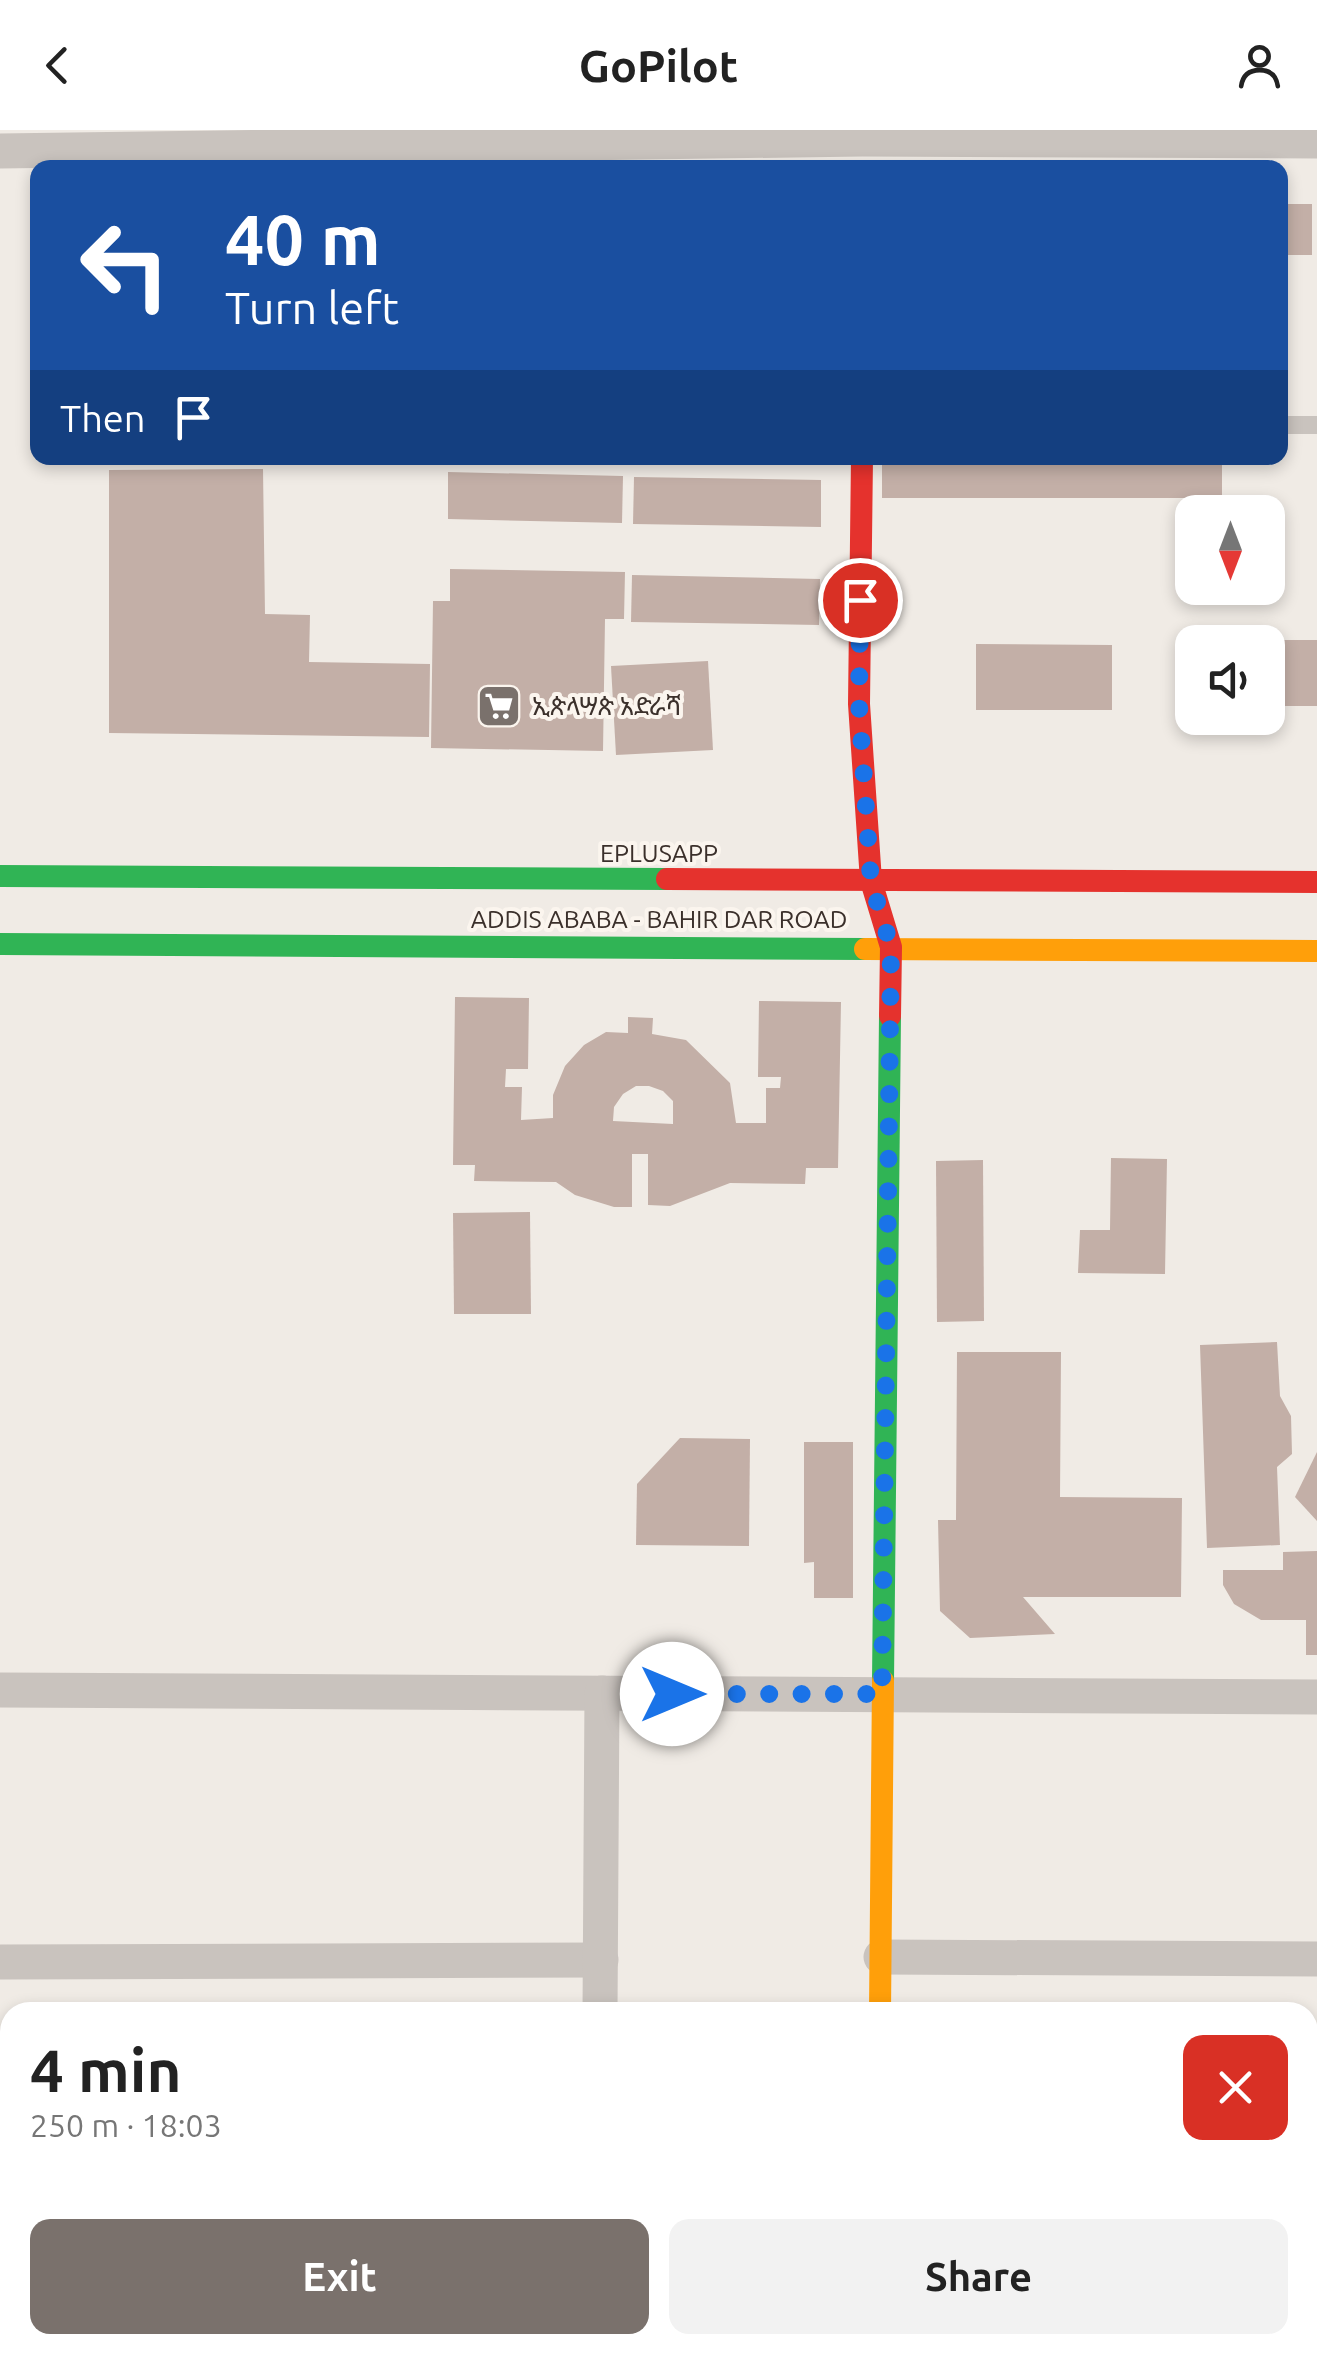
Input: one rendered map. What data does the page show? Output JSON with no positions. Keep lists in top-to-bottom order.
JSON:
{
  "streets": {
    "main road": ["EPLUSAPP", "ADDIS ABABA - BAHIR DAR ROAD"]
  },
  "places": {
    "supermarket": ["ኢጵላሣጵ አድራሻ"]
  },
  "north": "bottom",
  "page": {
    "header": "GoPilot",
    "turn": ["40 m", "Turn left"],
    "then": "Then",
    "heading": ["4 min", "250 m · 18:03"],
    "buttons": ["Exit", "Share"]
  }
}
